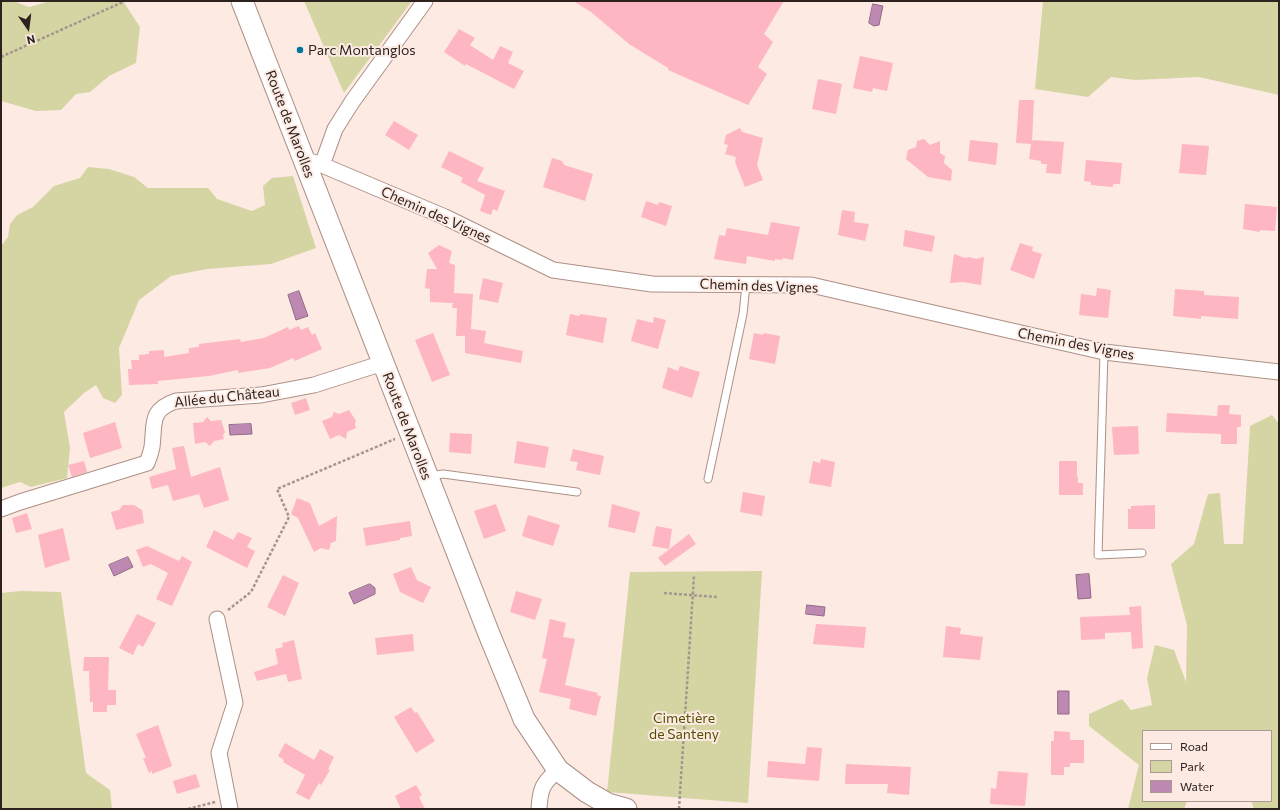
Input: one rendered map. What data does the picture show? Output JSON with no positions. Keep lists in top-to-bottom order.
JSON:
{
  "streets": {
    "street": ["Route de Marolles", "Chemin des Vignes", "Allée du Château"]
  },
  "crossings": [
    ["Route de Marolles", "Chemin des Vignes"],
    ["Route de Marolles", "Allée du Château"]
  ],
  "parks": ["Cimetière de Santeny"],
  "places": ["Parc Montanglos"],
  "legend": ["Road", "Park", "Water"],
  "north": "bottom"
}
